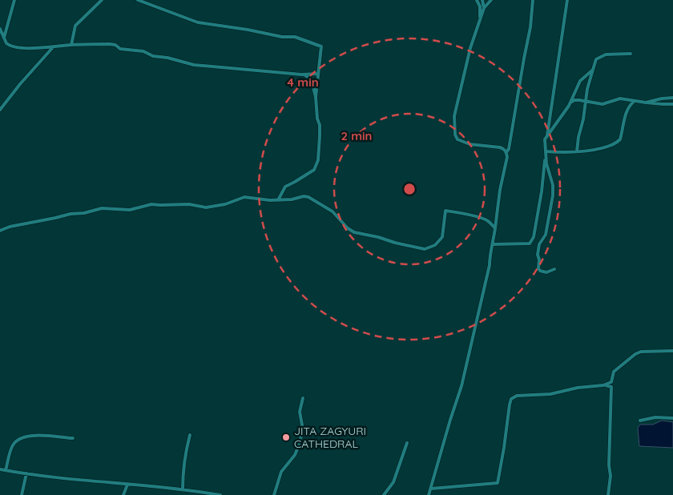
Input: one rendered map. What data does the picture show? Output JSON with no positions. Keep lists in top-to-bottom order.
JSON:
{
  "places": ["JITA ZAGYURI CATHEDRAL"],
  "rings": ["4 min", "2 min"]
}
